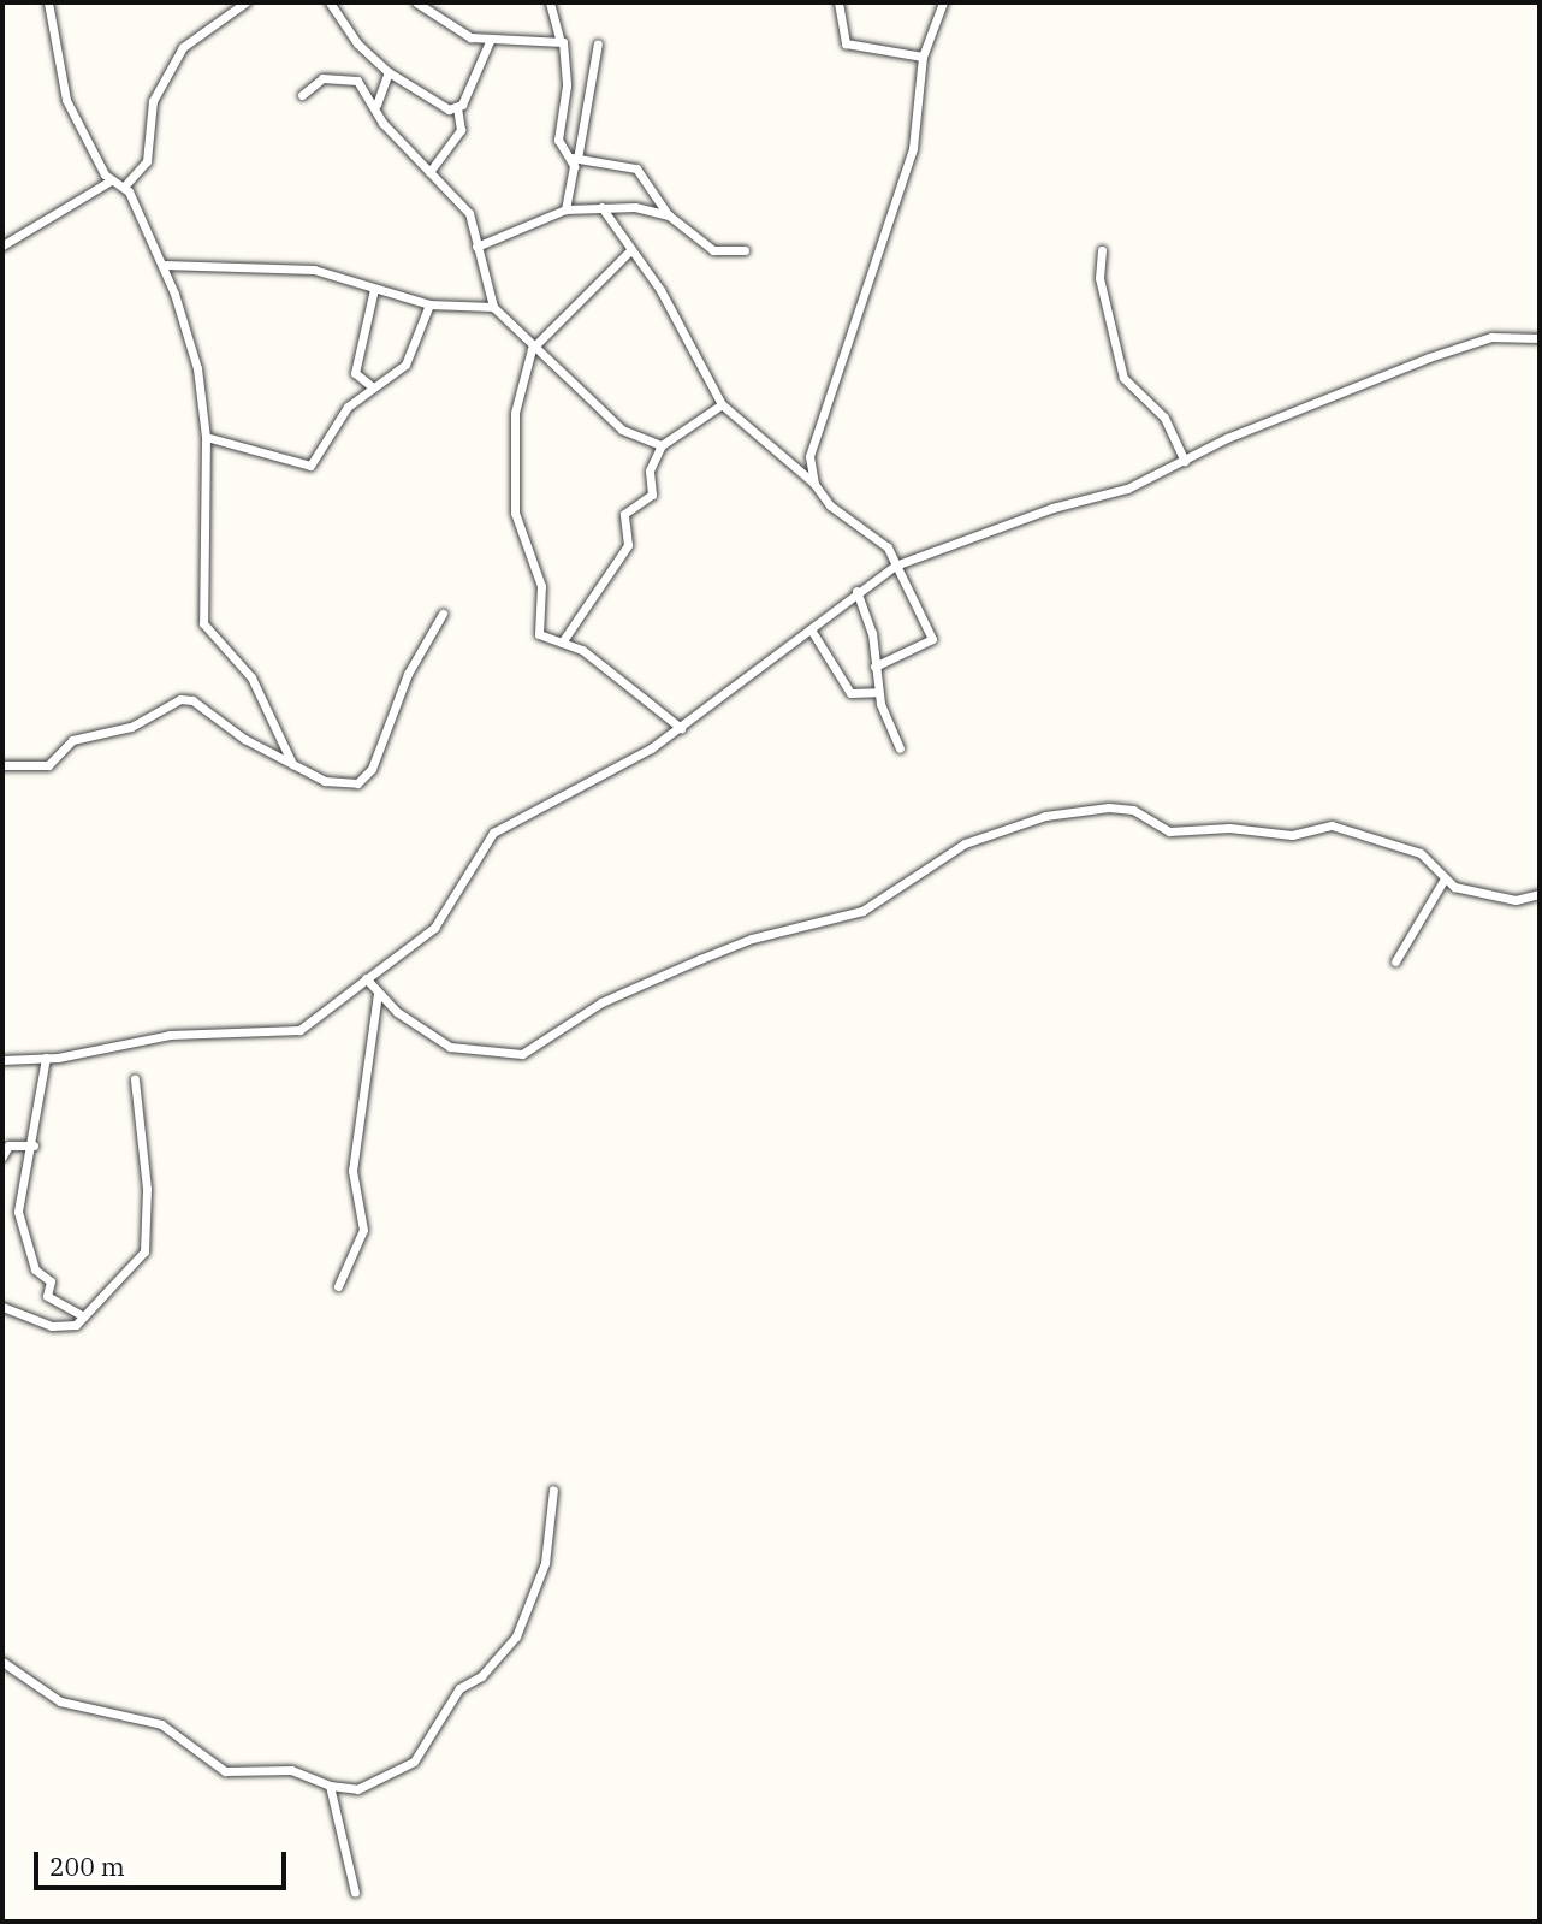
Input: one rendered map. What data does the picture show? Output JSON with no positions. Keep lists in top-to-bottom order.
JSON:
{
  "scale_bar": "200 m"
}
